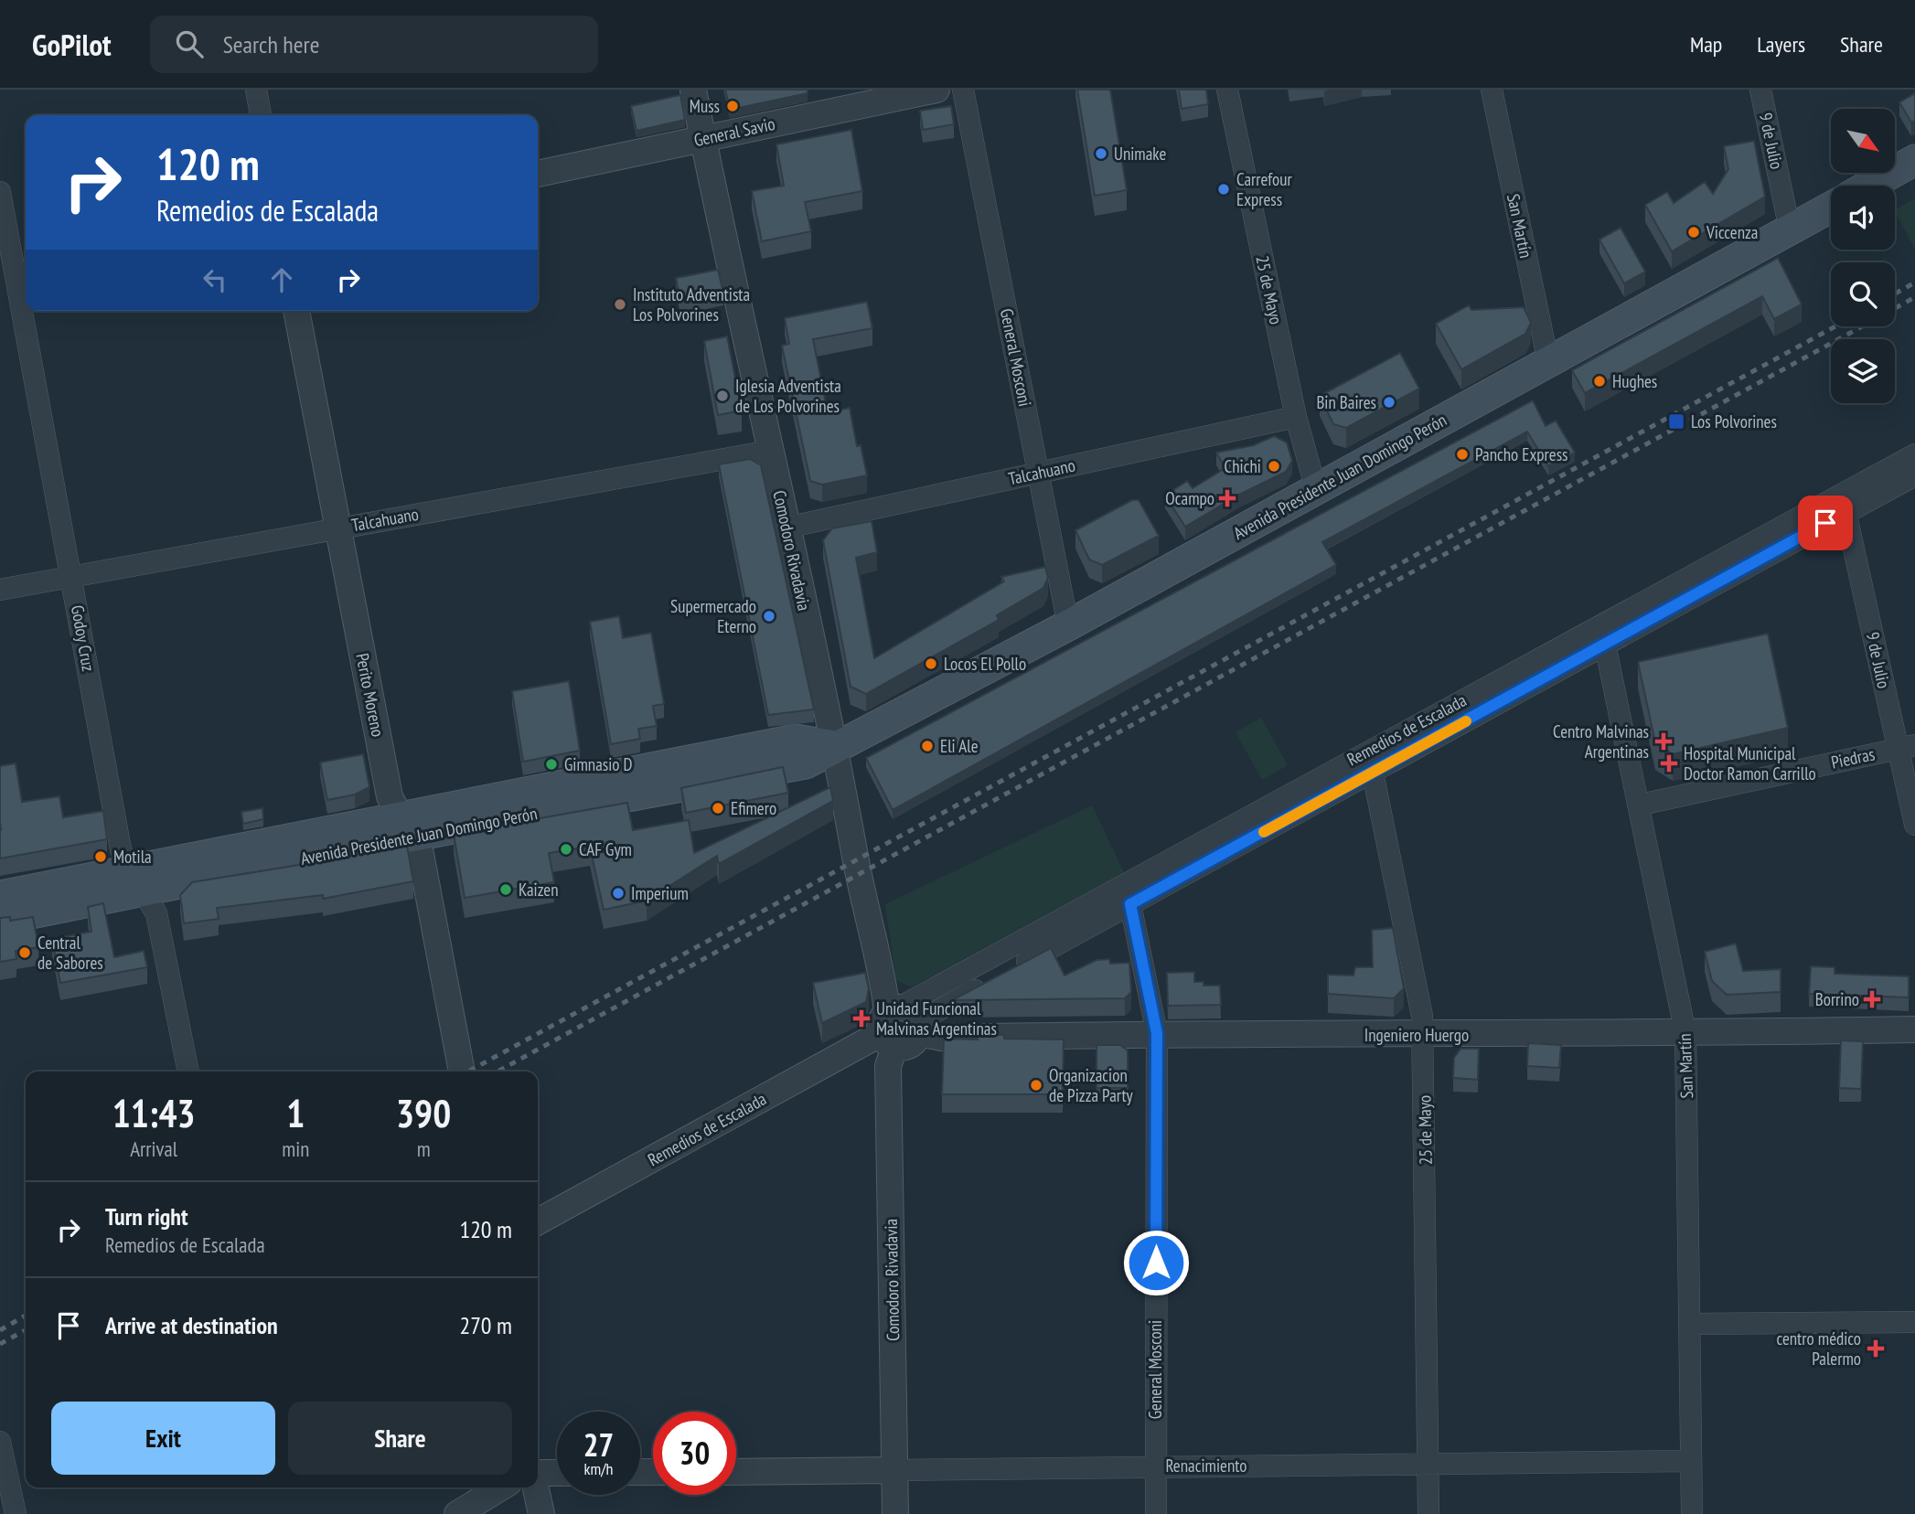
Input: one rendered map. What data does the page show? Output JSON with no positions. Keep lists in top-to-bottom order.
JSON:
{
  "streets": {
    "main road": ["Avenida Presidente Juan Domingo Perón"],
    "street": [
      "General Savio",
      "9 de Julio",
      "San Martín",
      "25 de Mayo",
      "General Mosconi",
      "Talcahuano",
      "Comodoro Rivadavia",
      "Godoy Cruz",
      "Perito Moreno",
      "Remedios de Escalada",
      "Piedras",
      "Ingeniero Huergo",
      "Renacimiento"
    ]
  },
  "crossings": [
    ["General Savio", "Comodoro Rivadavia"],
    ["9 de Julio", "Avenida Presidente Juan Domingo Perón"],
    ["9 de Julio", "Remedios de Escalada"],
    ["9 de Julio", "Piedras"],
    ["San Martín", "Avenida Presidente Juan Domingo Perón"],
    ["San Martín", "Remedios de Escalada"],
    ["San Martín", "Piedras"],
    ["San Martín", "Ingeniero Huergo"],
    ["San Martín", "Renacimiento"],
    ["25 de Mayo", "Talcahuano"],
    ["25 de Mayo", "Avenida Presidente Juan Domingo Perón"],
    ["25 de Mayo", "Remedios de Escalada"],
    ["25 de Mayo", "Ingeniero Huergo"],
    ["25 de Mayo", "Renacimiento"],
    ["General Mosconi", "Talcahuano"],
    ["General Mosconi", "Avenida Presidente Juan Domingo Perón"],
    ["General Mosconi", "Remedios de Escalada"],
    ["General Mosconi", "Ingeniero Huergo"],
    ["General Mosconi", "Renacimiento"],
    ["Talcahuano", "Comodoro Rivadavia"],
    ["Talcahuano", "Godoy Cruz"],
    ["Talcahuano", "Perito Moreno"],
    ["Avenida Presidente Juan Domingo Perón", "Comodoro Rivadavia"],
    ["Avenida Presidente Juan Domingo Perón", "Godoy Cruz"],
    ["Avenida Presidente Juan Domingo Perón", "Perito Moreno"],
    ["Comodoro Rivadavia", "Remedios de Escalada"],
    ["Comodoro Rivadavia", "Ingeniero Huergo"],
    ["Comodoro Rivadavia", "Renacimiento"],
    ["Remedios de Escalada", "Ingeniero Huergo"]
  ],
  "places": {
    "other": [
      "Muss",
      "Unimake",
      "Carrefour Express",
      "Viccenza",
      "Instituto Adventista Los Polvorines",
      "Hughes",
      "Iglesia Adventista de Los Polvorines",
      "Bin Baires",
      "Pancho Express",
      "Chichi",
      "Supermercado Eterno",
      "Locos El Pollo",
      "Eli Ale",
      "Gimnasio D",
      "Efimero",
      "CAF Gym",
      "Motila",
      "Kaizen",
      "Imperium",
      "Central de Sabores",
      "Organizacion de Pizza Party"
    ],
    "transit": ["Los Polvorines"],
    "health": [
      "Ocampo",
      "Centro Malvinas Argentinas",
      "Hospital Municipal Doctor Ramon Carrillo",
      "Borrino",
      "Unidad Funcional Malvinas Argentinas",
      "centro médico Palermo"
    ]
  },
  "north": "bottom right",
  "page": {
    "header": "GoPilot",
    "search": "Search here",
    "nav": ["Map", "Layers", "Share"],
    "turn": ["120 m", "Remedios de Escalada"],
    "eta": [
      "11:43",
      "Arrival",
      "1",
      "min",
      "390",
      "m"
    ],
    "list": [
      {
        "name": "Turn right",
        "note": "Remedios de Escalada",
        "value": "120 m"
      },
      {
        "name": "Arrive at destination",
        "value": "270 m"
      }
    ],
    "buttons": ["Exit", "Share"],
    "speed": "27 km/h",
    "limit": "30"
  }
}
